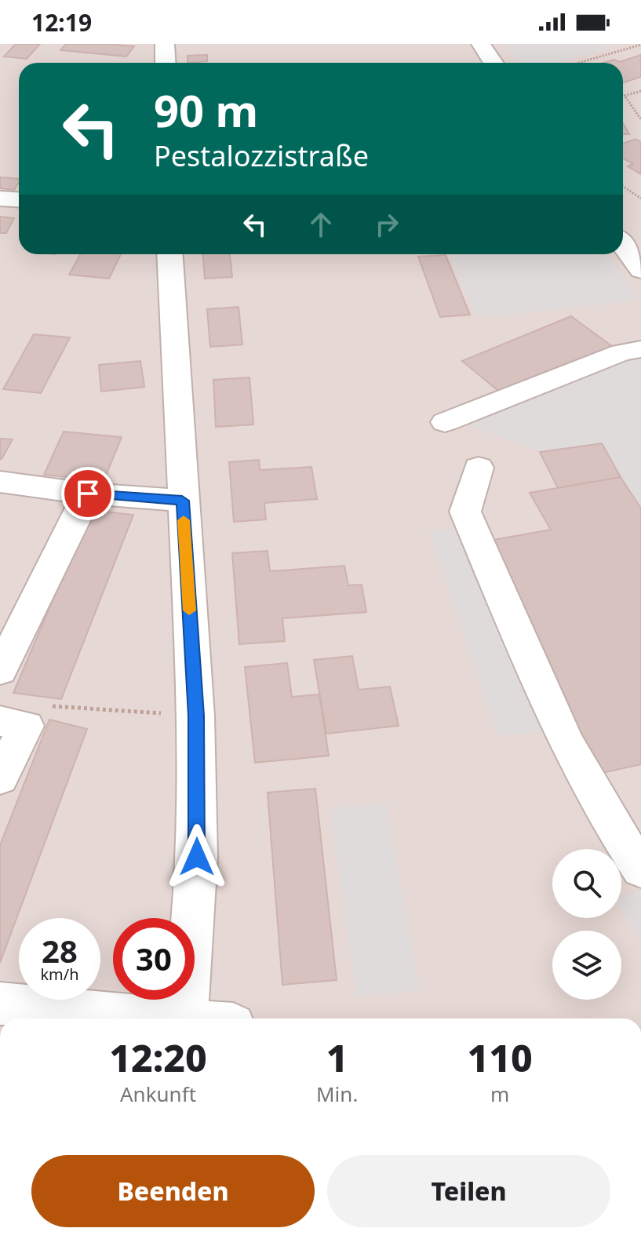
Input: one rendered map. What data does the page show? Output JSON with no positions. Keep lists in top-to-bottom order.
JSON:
{
  "page": {
    "status": "12:19",
    "turn": ["90 m", "Pestalozzistraße"],
    "speed": "28 km/h",
    "limit": "30",
    "eta": [
      "12:20",
      "Ankunft",
      "1",
      "Min.",
      "110",
      "m"
    ],
    "buttons": ["Beenden", "Teilen"]
  }
}
